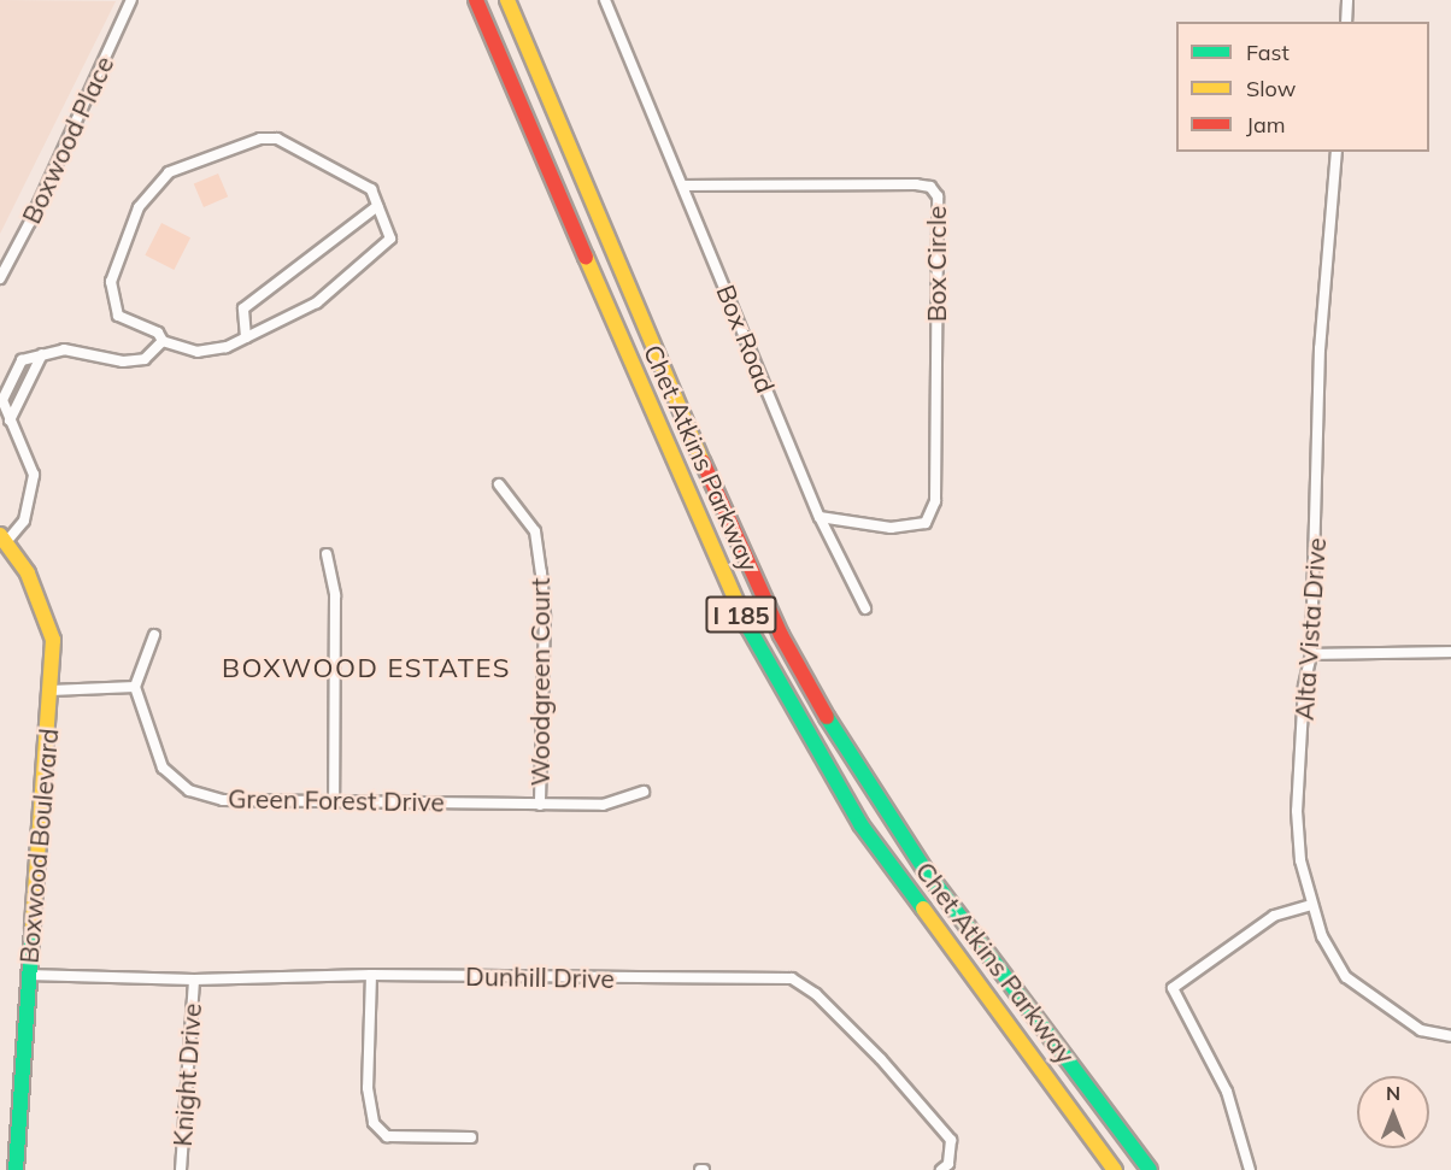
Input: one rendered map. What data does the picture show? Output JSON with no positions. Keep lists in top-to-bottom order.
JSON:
{
  "streets": {
    "main road": ["Chet Atkins Parkway", "I 185", "Boxwood Boulevard"],
    "street": [
      "Boxwood Place",
      "Box Circle",
      "Box Road",
      "Alta Vista Drive",
      "Woodgreen Court",
      "Green Forest Drive",
      "Dunhill Drive",
      "Knight Drive"
    ]
  },
  "crossings": [
    ["Box Circle", "Box Road"],
    ["Woodgreen Court", "Green Forest Drive"],
    ["Boxwood Boulevard", "Dunhill Drive"],
    ["Dunhill Drive", "Knight Drive"]
  ],
  "districts": ["BOXWOOD ESTATES"],
  "legend": ["Fast", "Slow", "Jam"],
  "north": "top"
}
